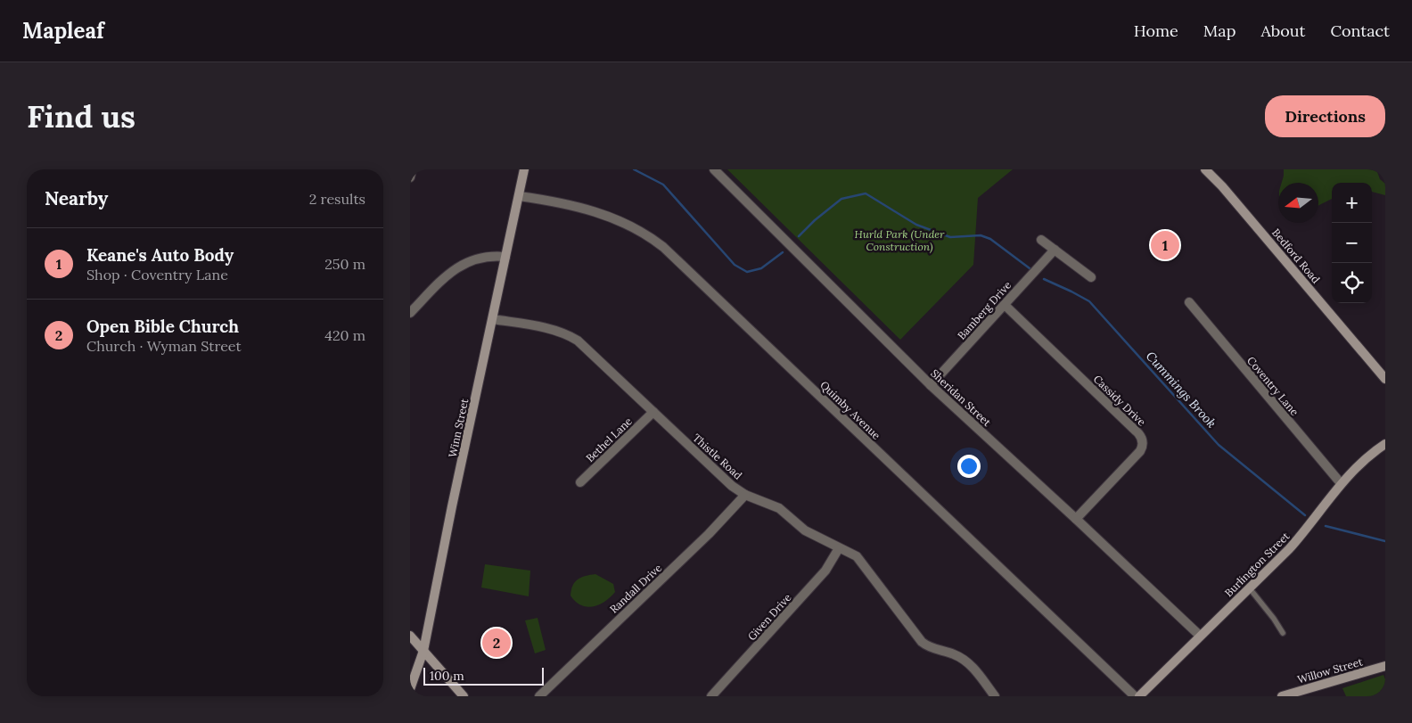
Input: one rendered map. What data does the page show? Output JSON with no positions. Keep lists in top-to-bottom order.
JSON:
{
  "streets": {
    "street": [
      "Bedford Road",
      "Bamberg Drive",
      "Coventry Lane",
      "Sheridan Street",
      "Cassidy Drive",
      "Quimby Avenue",
      "Winn Street",
      "Bethel Lane",
      "Thistle Road",
      "Burlington Street",
      "Randall Drive",
      "Given Drive",
      "Willow Street"
    ]
  },
  "crossings": [
    ["Bamberg Drive", "Sheridan Street"],
    ["Bamberg Drive", "Cassidy Drive"],
    ["Coventry Lane", "Burlington Street"],
    ["Sheridan Street", "Cassidy Drive"],
    ["Sheridan Street", "Burlington Street"],
    ["Quimby Avenue", "Winn Street"],
    ["Winn Street", "Thistle Road"],
    ["Bethel Lane", "Thistle Road"],
    ["Thistle Road", "Randall Drive"],
    ["Thistle Road", "Given Drive"]
  ],
  "water": ["Cummings Brook"],
  "parks": ["Hurld Park (Under Construction)"],
  "scale_bar": "100 m",
  "north": "left",
  "page": {
    "header": "Mapleaf",
    "nav": [
      "Home",
      "Map",
      "About",
      "Contact"
    ],
    "buttons": "Directions",
    "title": "Find us",
    "heading": ["Nearby", "2 results"],
    "map_buttons": ["+", "−"],
    "list": [
      {
        "mark": "1",
        "name": "Keane's Auto Body",
        "note": "Shop · Coventry Lane",
        "value": "250 m"
      },
      {
        "mark": "2",
        "name": "Open Bible Church",
        "note": "Church · Wyman Street",
        "value": "420 m"
      }
    ],
    "pins": ["1", "2"],
    "scale": "100 m"
  }
}
